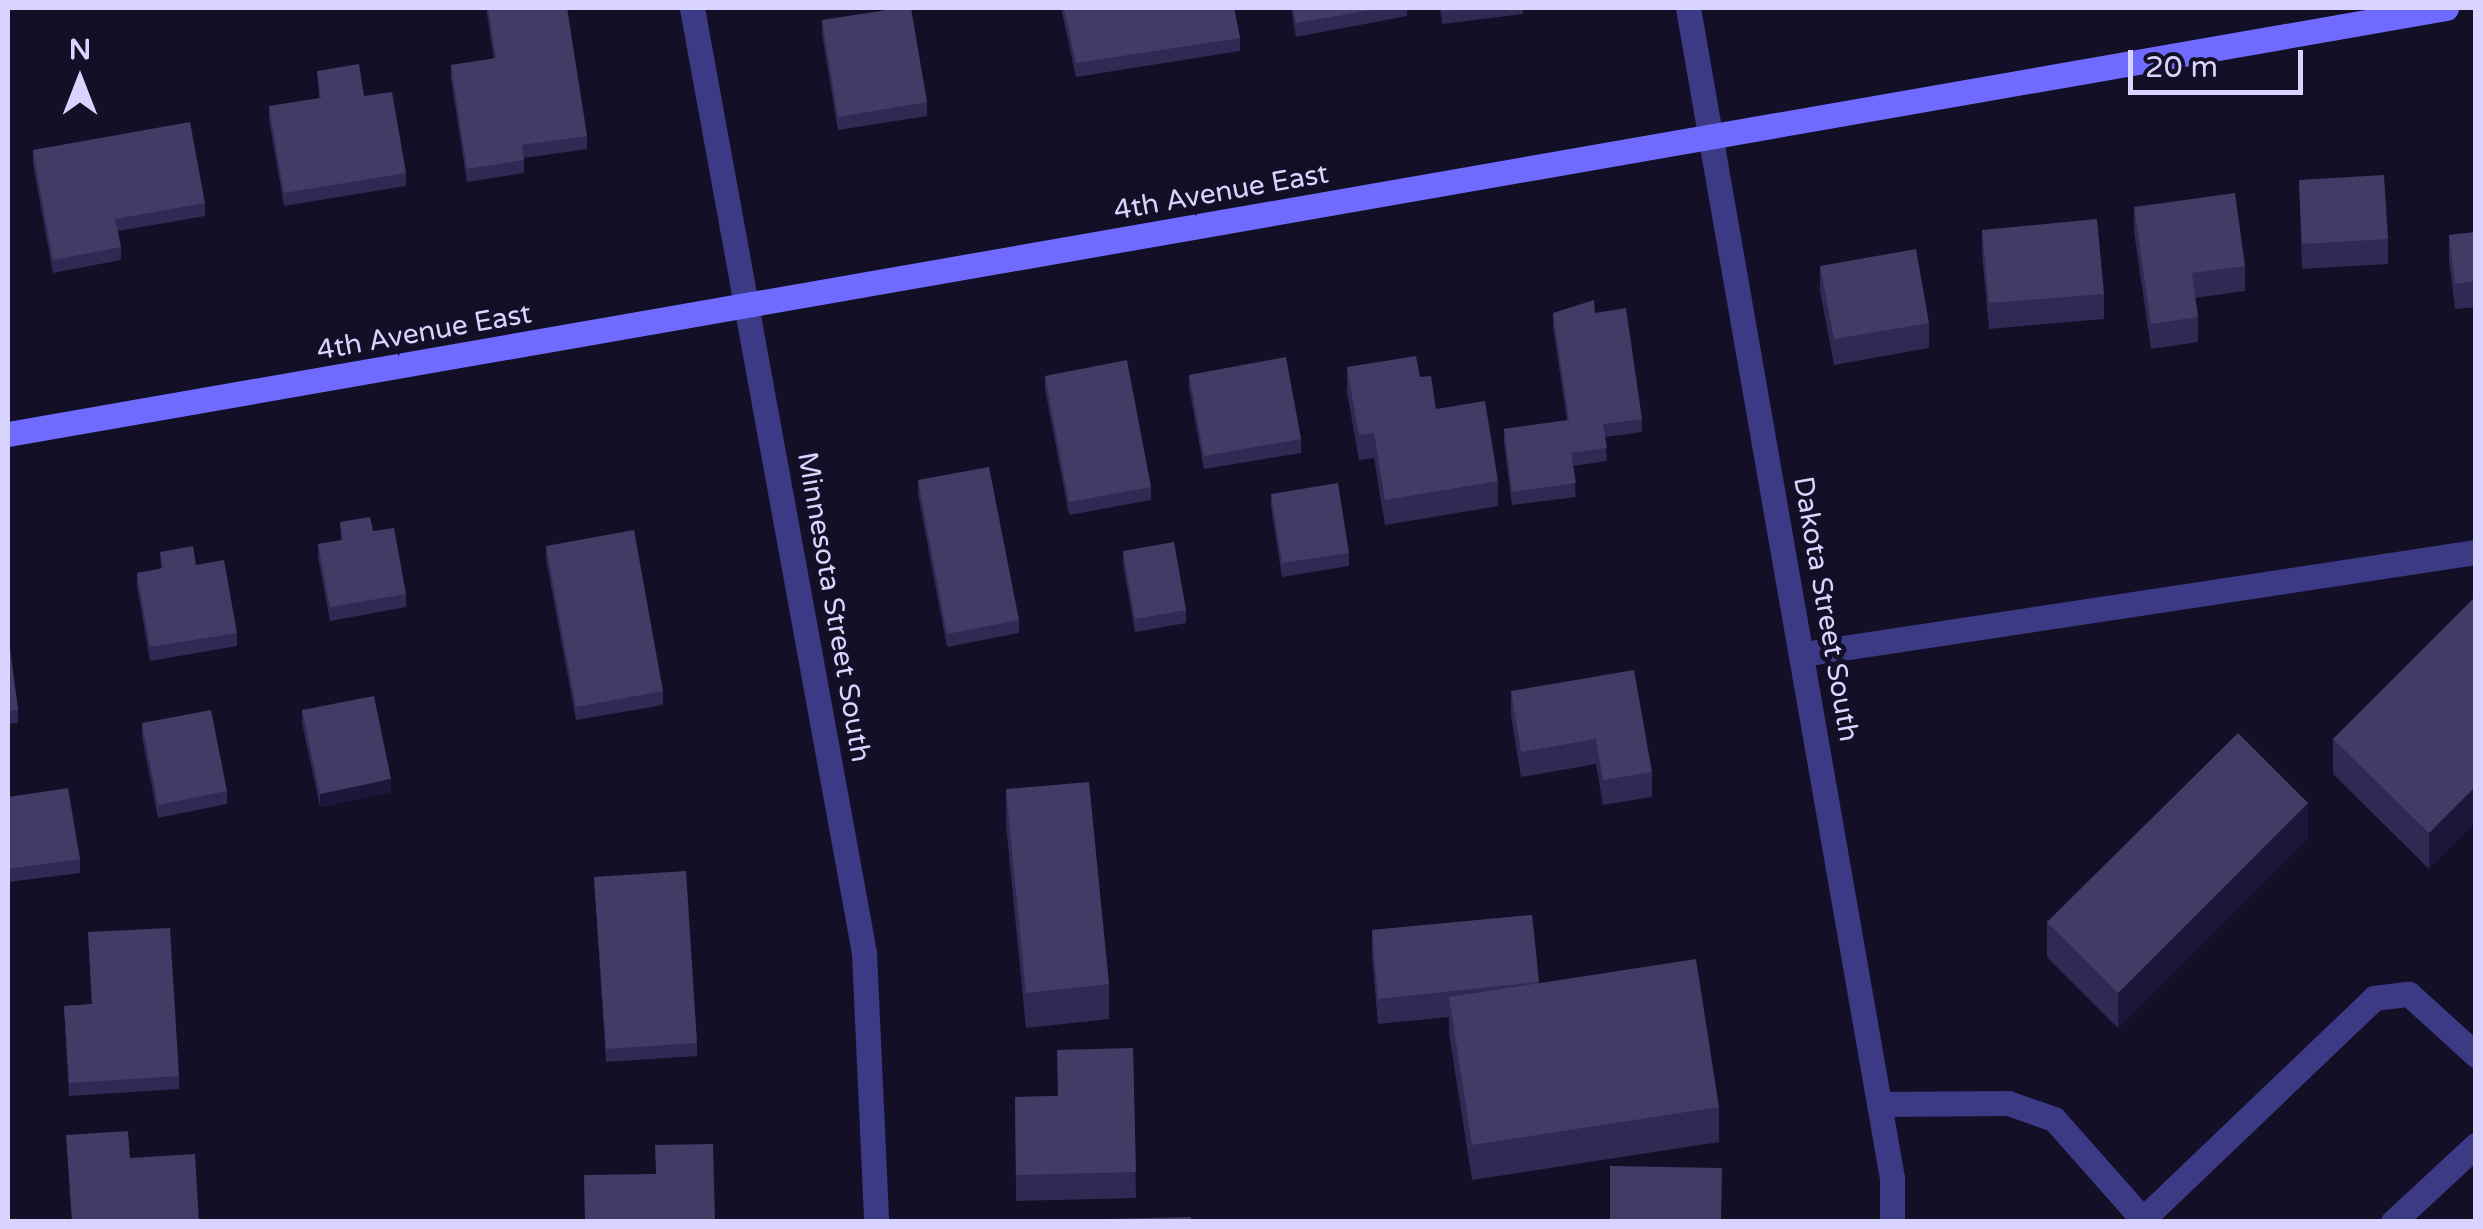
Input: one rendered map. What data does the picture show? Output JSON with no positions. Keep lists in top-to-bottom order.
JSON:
{
  "streets": {
    "street": ["4th Avenue East", "Minnesota Street South", "Dakota Street South"]
  },
  "crossings": [
    ["4th Avenue East", "Minnesota Street South"],
    ["4th Avenue East", "Dakota Street South"]
  ],
  "scale_bar": "20 m",
  "north": "top"
}
